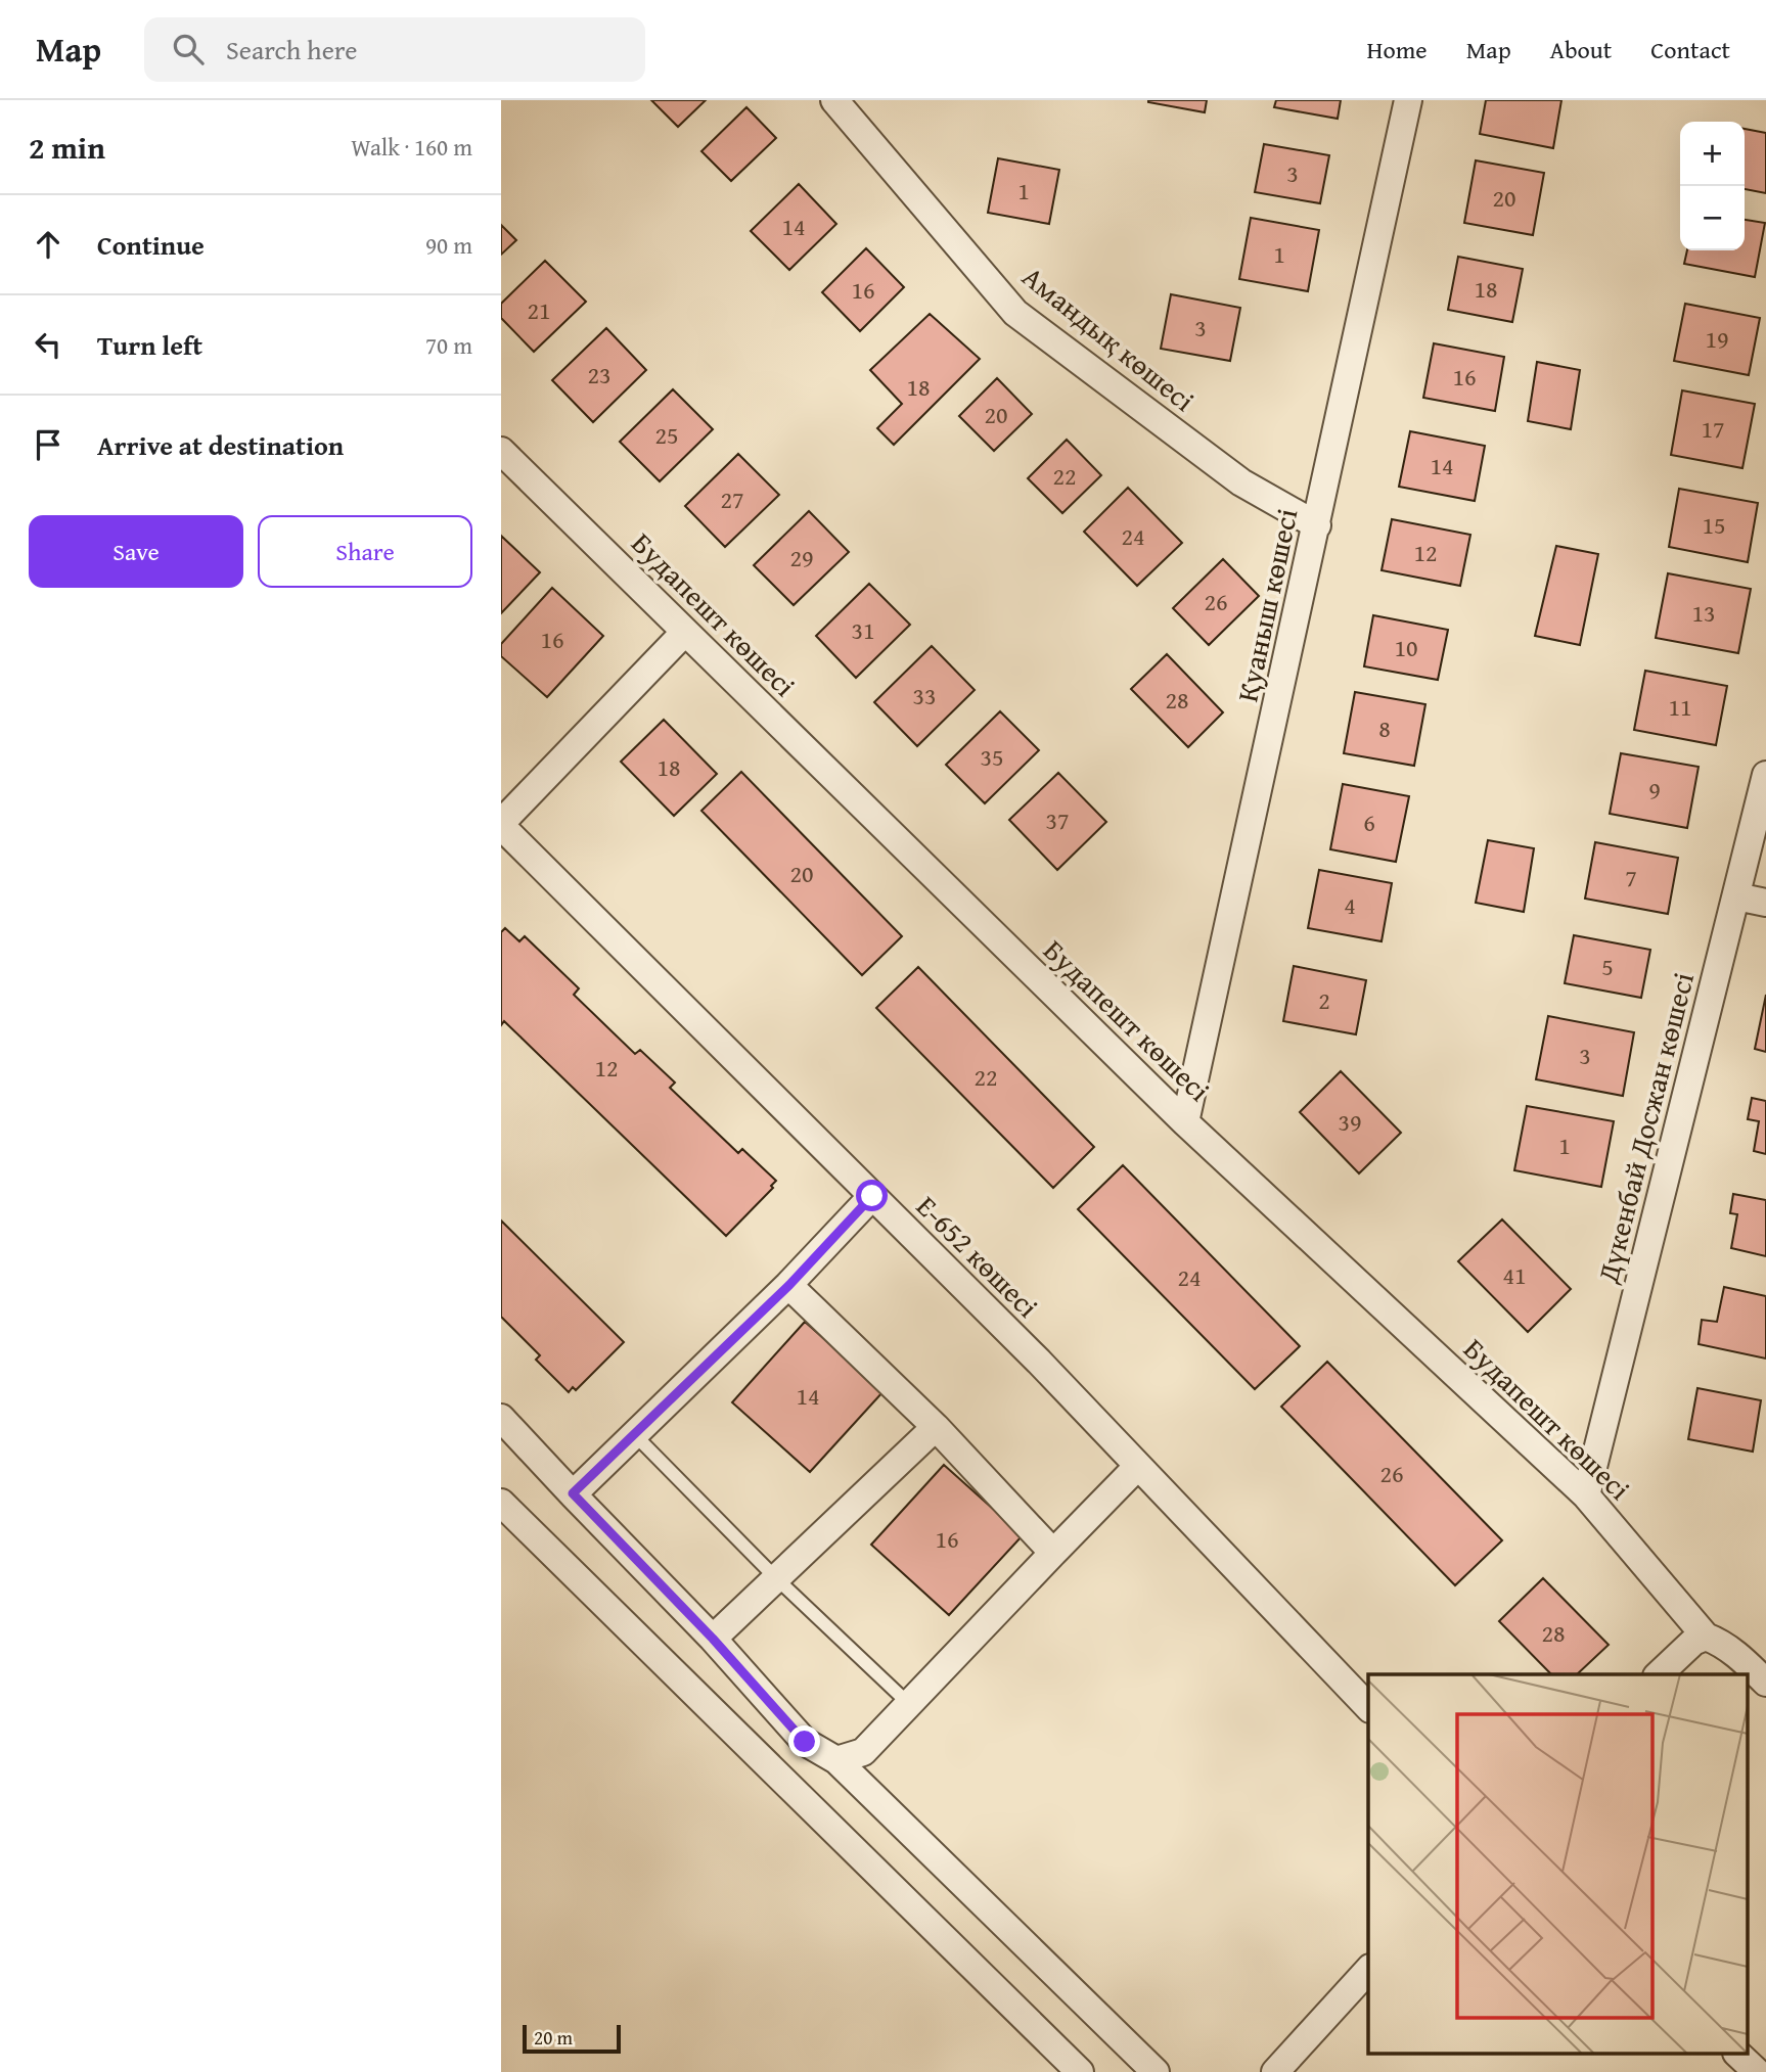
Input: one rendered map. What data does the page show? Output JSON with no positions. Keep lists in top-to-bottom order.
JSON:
{
  "streets": {
    "street": [
      "Амандық көшесі",
      "Қуаныш көшесі",
      "Будапешт көшесі",
      "Дүкенбай Досжан көшесі",
      "Е-652 көшесі"
    ]
  },
  "crossings": [
    ["Амандық көшесі", "Қуаныш көшесі"],
    ["Қуаныш көшесі", "Будапешт көшесі"],
    ["Будапешт көшесі", "Дүкенбай Досжан көшесі"]
  ],
  "house_numbers": [
    "3",
    "1",
    "20",
    "14",
    "1",
    "18",
    "16",
    "21",
    "3",
    "19",
    "23",
    "16",
    "18",
    "20",
    "17",
    "25",
    "14",
    "22",
    "27",
    "15",
    "24",
    "12",
    "29",
    "26",
    "13",
    "31",
    "16",
    "10",
    "33",
    "28",
    "11",
    "8",
    "35",
    "18",
    "9",
    "37",
    "6",
    "20",
    "7",
    "4",
    "5",
    "2",
    "3",
    "12",
    "22",
    "39",
    "1",
    "41",
    "24",
    "14",
    "26",
    "16",
    "28"
  ],
  "scale_bar": "20 m",
  "page": {
    "header": "Map",
    "search": "Search here",
    "nav": [
      "Home",
      "Map",
      "About",
      "Contact"
    ],
    "heading": ["2 min", "Walk · 160 m"],
    "map_buttons": ["+", "−"],
    "list": [
      ["Continue", "90 m"],
      ["Turn left", "70 m"],
      "Arrive at destination"
    ],
    "buttons": ["Save", "Share"],
    "scale": "20 m"
  }
}
